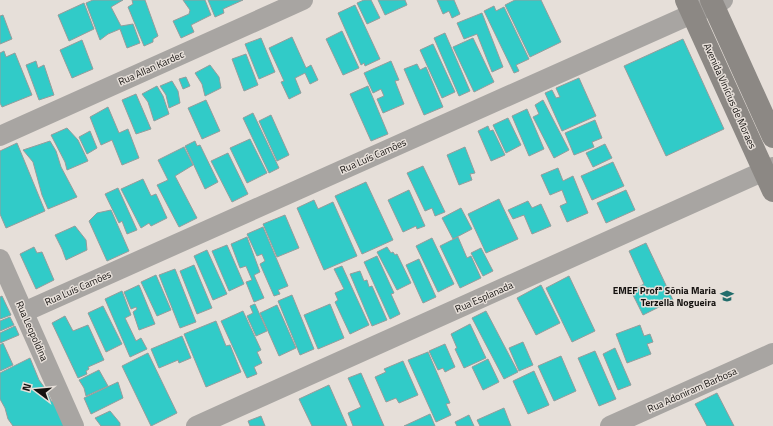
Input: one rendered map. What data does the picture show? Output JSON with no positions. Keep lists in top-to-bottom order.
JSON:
{
  "streets": {
    "street": [
      "Rua Allan Kardec",
      "Avenida Vinícius de Moraes",
      "Rua Luís Camões",
      "Rua Esplanada",
      "Rua Leopoldina",
      "Rua Adoniram Barbosa"
    ]
  },
  "crossings": [
    ["Avenida Vinícius de Moraes", "Rua Luís Camões"],
    ["Avenida Vinícius de Moraes", "Rua Esplanada"],
    ["Rua Luís Camões", "Rua Leopoldina"]
  ],
  "places": {
    "school or university": ["EMEF Profª Sônia Maria Terzella Nogueira"]
  },
  "north": "left"
}
